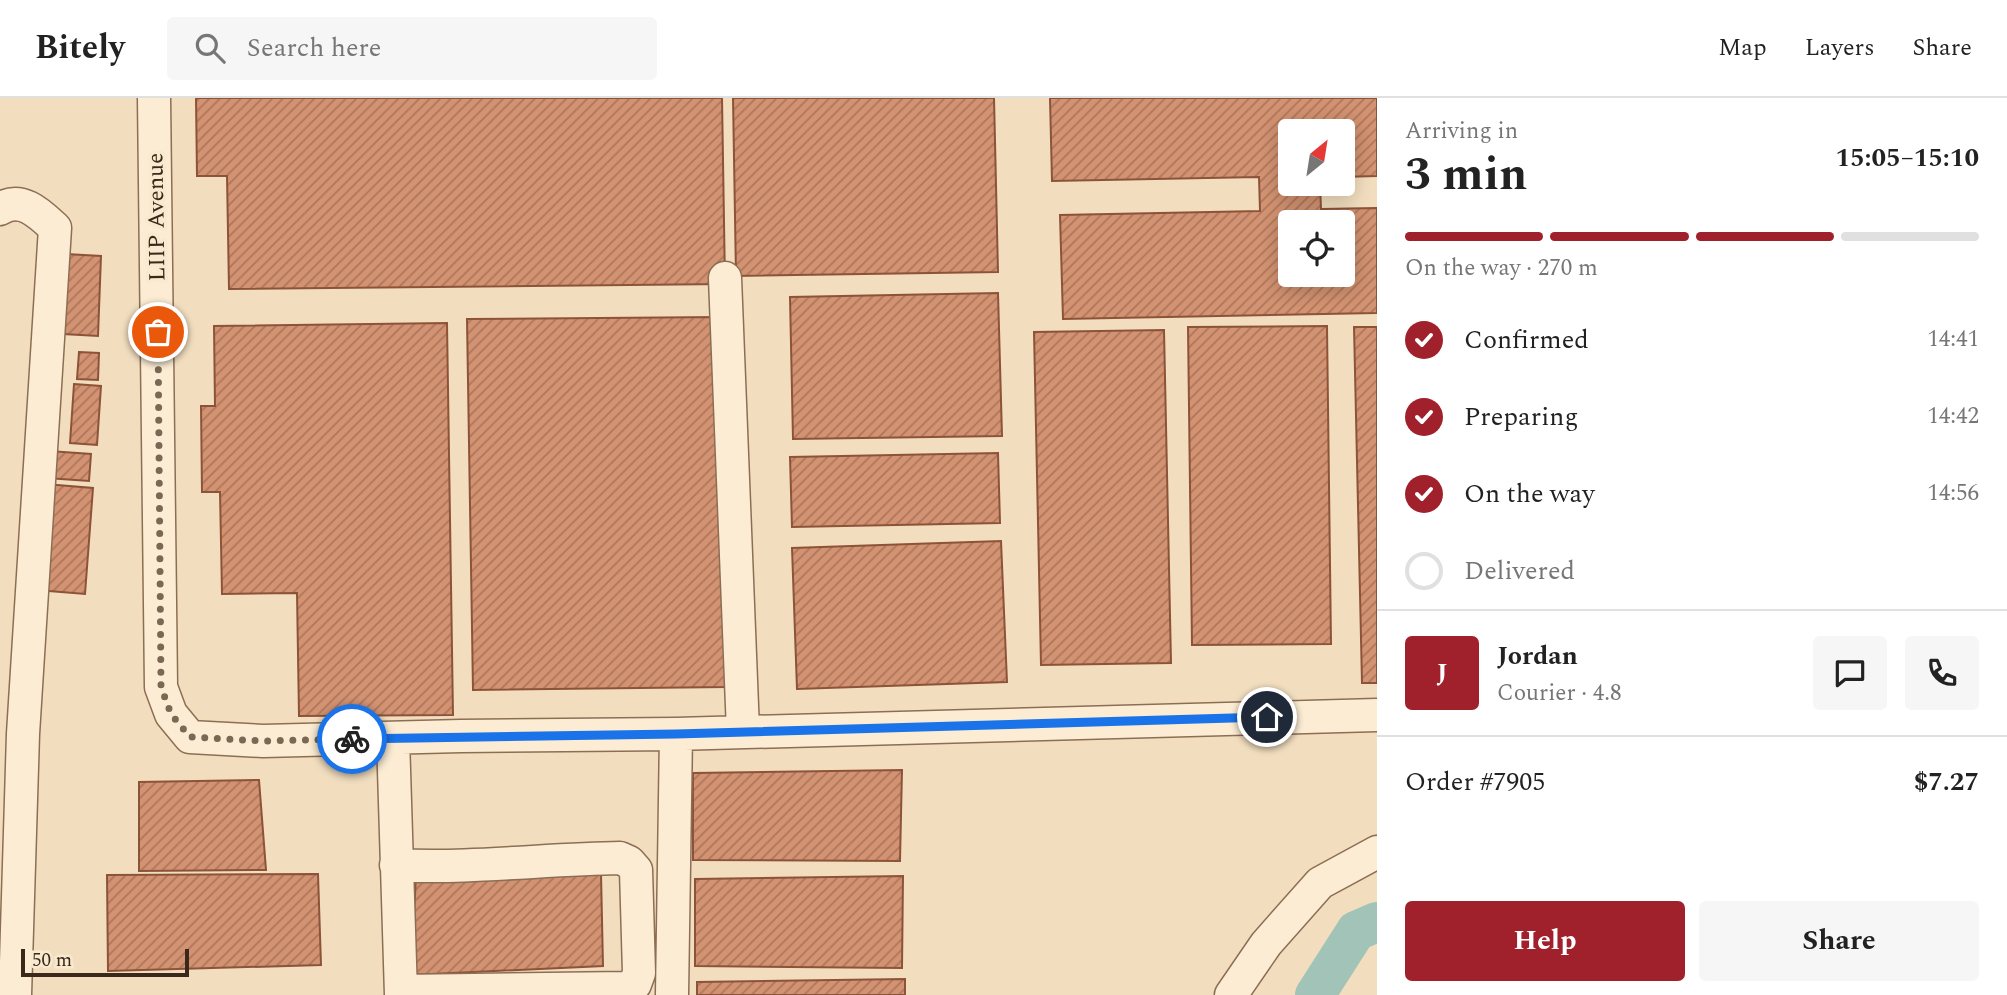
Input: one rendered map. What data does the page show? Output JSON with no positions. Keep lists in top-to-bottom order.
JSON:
{
  "streets": {
    "street": ["LIIP Avenue"]
  },
  "scale_bar": "50 m",
  "north": "top right",
  "page": {
    "header": "Bitely",
    "search": "Search here",
    "nav": ["Map", "Layers", "Share"],
    "heading": ["3 min", "Arriving in", "15:05–15:10"],
    "panel": [
      "Jordan",
      "Courier · 4.8",
      "Order #7905",
      "$7.27"
    ],
    "bar": "On the way · 270 m",
    "list": [
      ["Confirmed", "14:41"],
      ["Preparing", "14:42"],
      ["On the way", "14:56"],
      "Delivered"
    ],
    "round": "J",
    "buttons": ["Help", "Share"],
    "scale": "50 m"
  }
}
